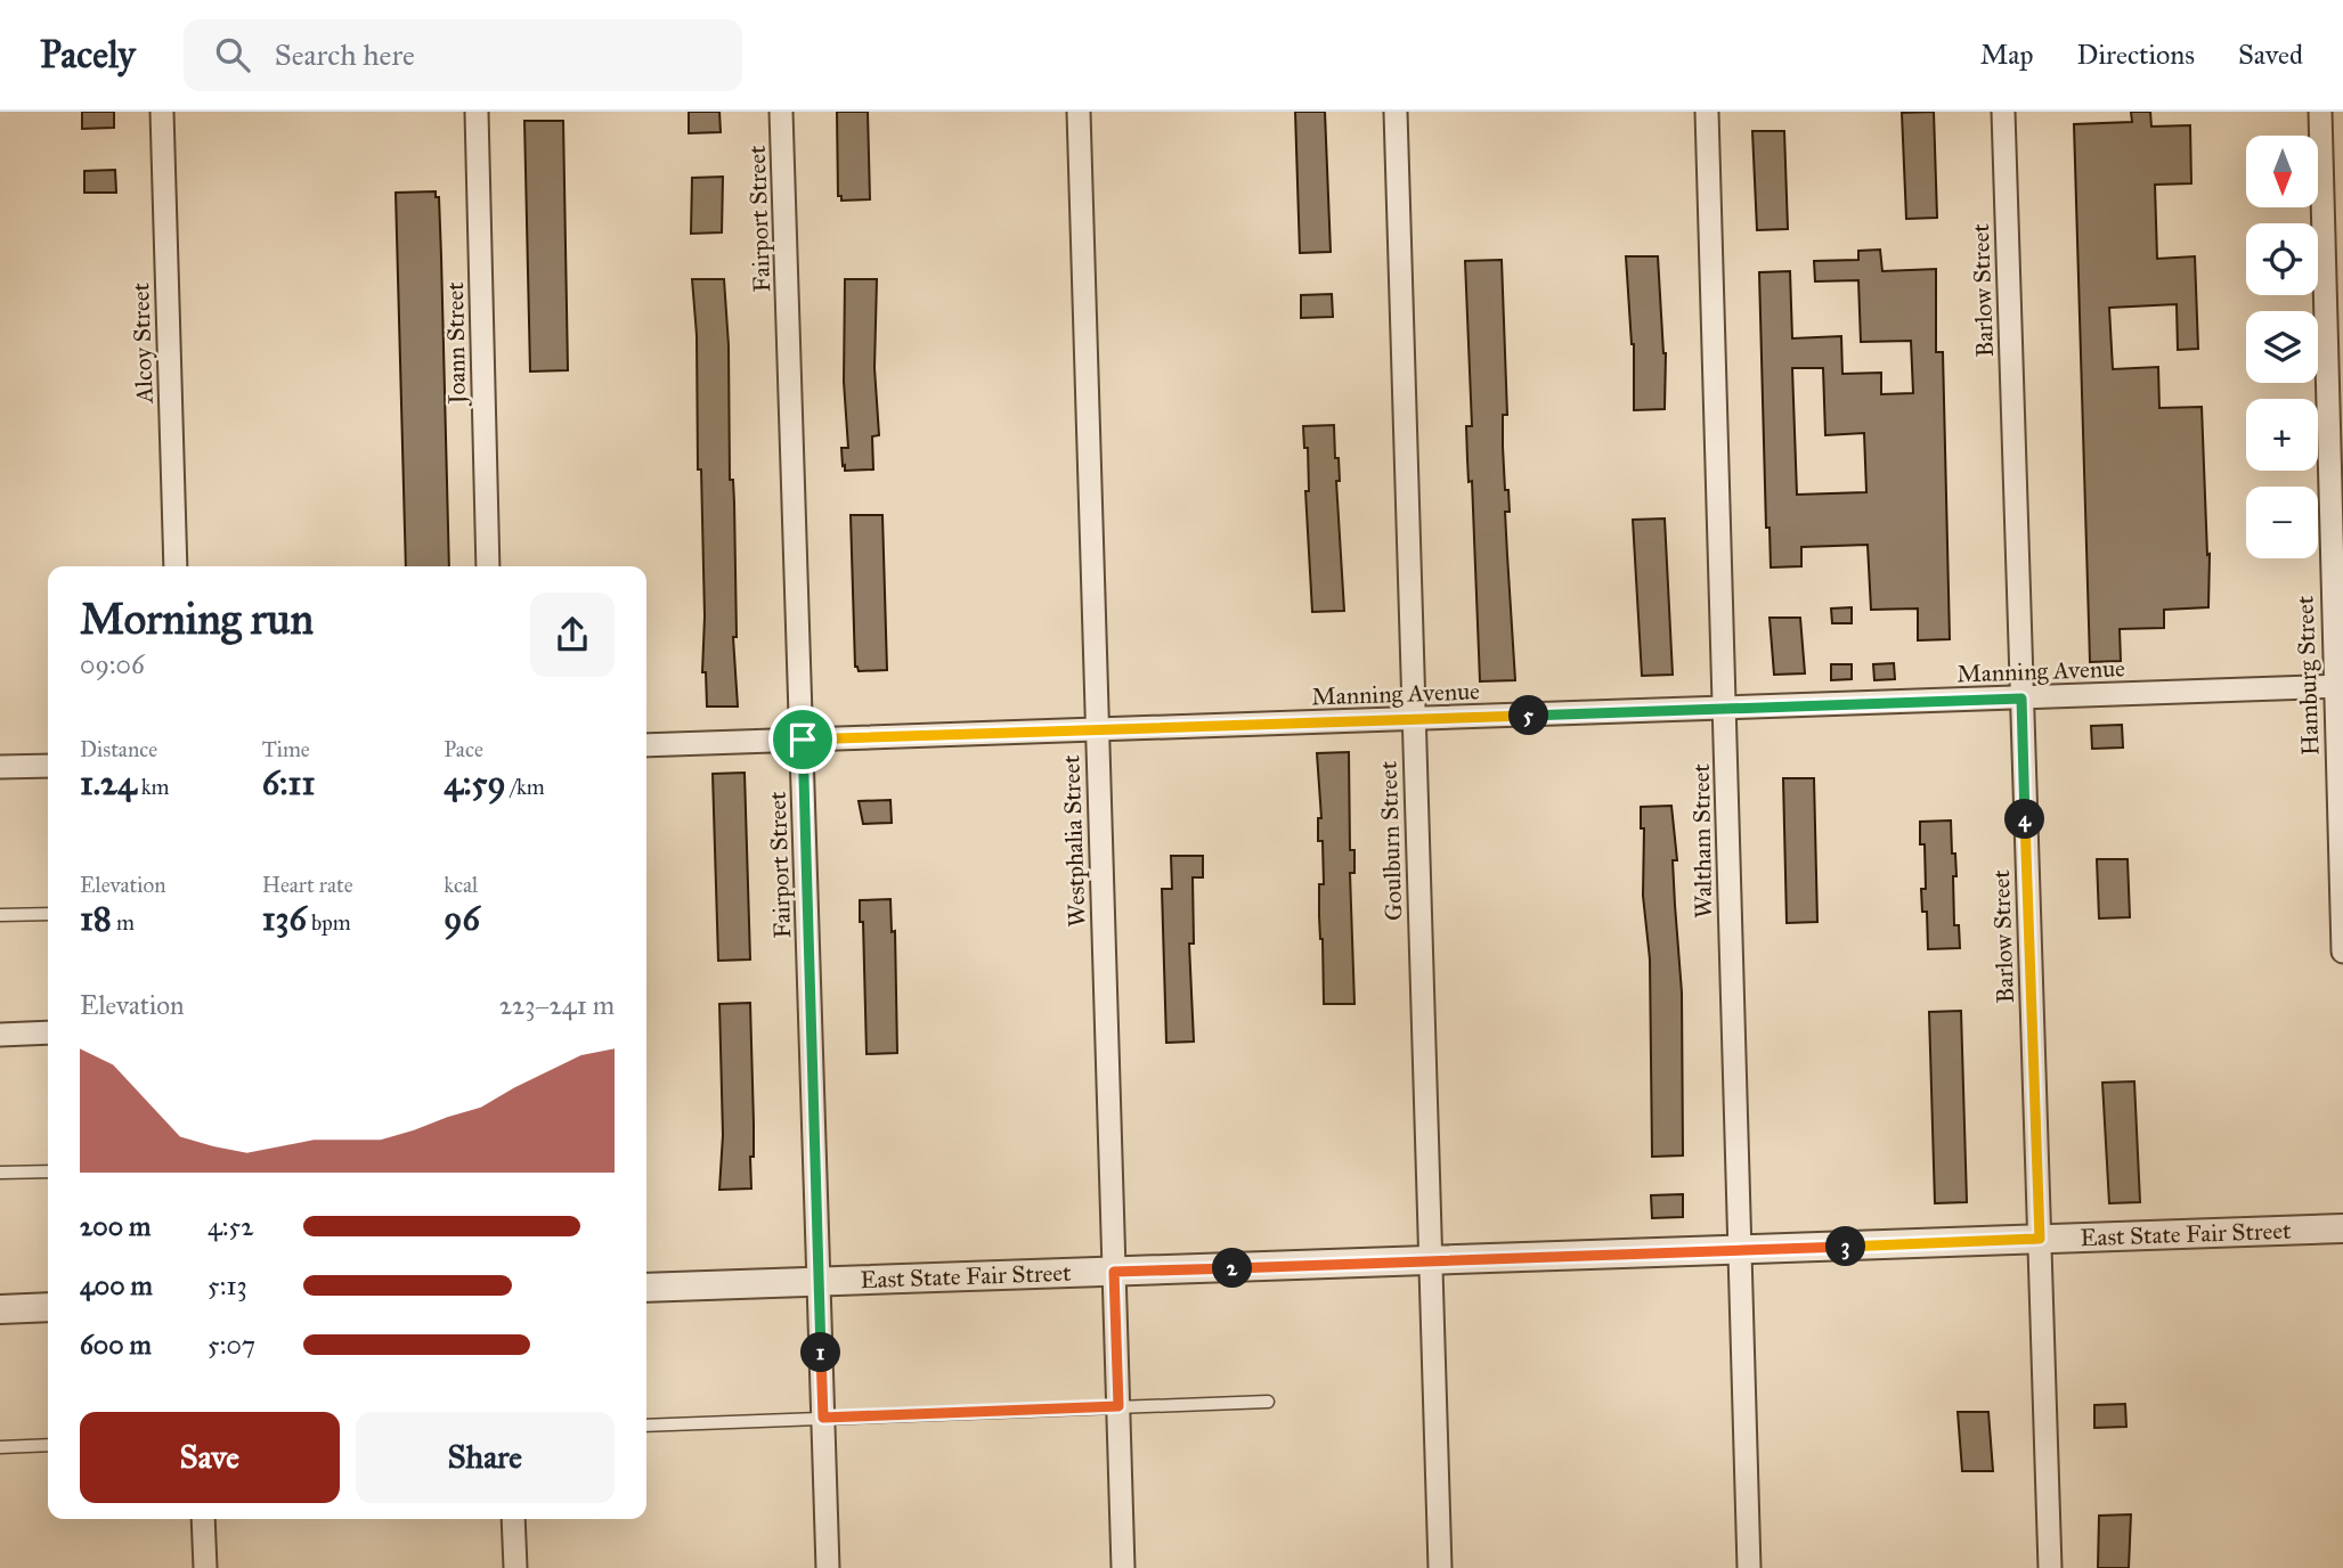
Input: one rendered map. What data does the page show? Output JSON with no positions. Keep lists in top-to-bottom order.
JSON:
{
  "streets": {
    "street": [
      "Fairport Street",
      "Barlow Street",
      "Alcoy Street",
      "Joann Street",
      "Manning Avenue",
      "Hamburg Street",
      "Westphalia Street",
      "Goulburn Street",
      "Waltham Street",
      "East State Fair Street"
    ]
  },
  "crossings": [
    ["Fairport Street", "Manning Avenue"],
    ["Fairport Street", "East State Fair Street"],
    ["Barlow Street", "Manning Avenue"],
    ["Barlow Street", "East State Fair Street"],
    ["Manning Avenue", "Hamburg Street"],
    ["Manning Avenue", "Westphalia Street"],
    ["Manning Avenue", "Goulburn Street"],
    ["Manning Avenue", "Waltham Street"],
    ["Westphalia Street", "East State Fair Street"],
    ["Goulburn Street", "East State Fair Street"],
    ["Waltham Street", "East State Fair Street"]
  ],
  "north": "bottom",
  "page": {
    "header": "Pacely",
    "search": "Search here",
    "nav": ["Map", "Directions", "Saved"],
    "map_buttons": ["+", "−"],
    "heading": ["Morning run", "09:06"],
    "pins": [
      "5",
      "4",
      "3",
      "2",
      "1"
    ],
    "stats": [
      ["Distance", "1.24 km"],
      ["Time", "6:11"],
      ["Pace", "4:59 /km"],
      ["Elevation", "18 m"],
      ["Heart rate", "136 bpm"],
      ["kcal", "96"]
    ],
    "chart": ["Elevation", "223–241 m"],
    "list": [
      {
        "name": "200 m",
        "note": "4:52"
      },
      {
        "name": "400 m",
        "note": "5:13"
      },
      {
        "name": "600 m",
        "note": "5:07"
      }
    ],
    "buttons": ["Save", "Share"]
  }
}
